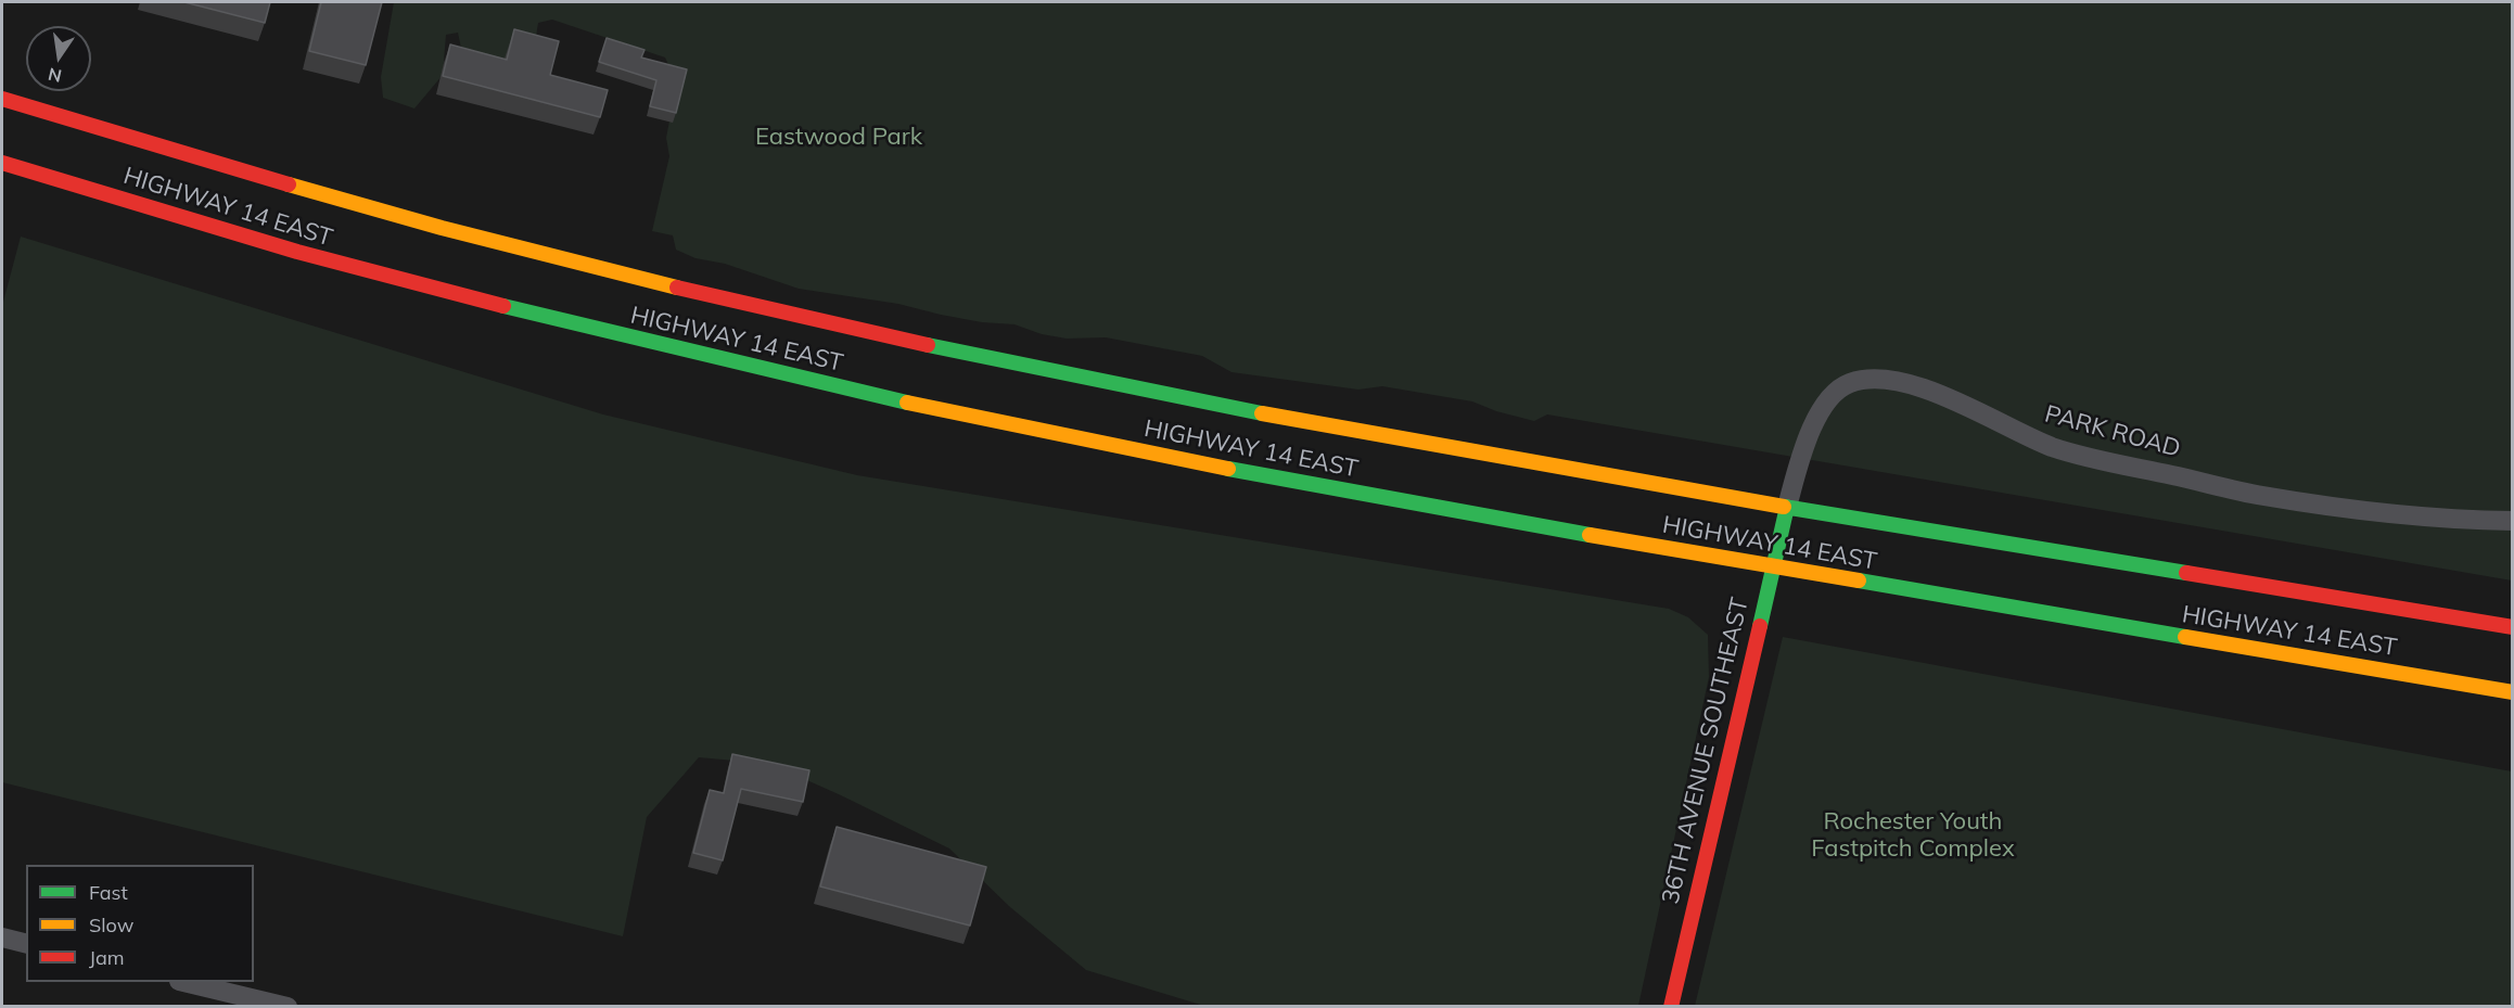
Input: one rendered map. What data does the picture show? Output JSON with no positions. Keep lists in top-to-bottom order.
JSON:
{
  "streets": {
    "main road": ["HIGHWAY 14 EAST", "36TH AVENUE SOUTHEAST"],
    "street": ["PARK ROAD"]
  },
  "crossings": [
    ["HIGHWAY 14 EAST", "PARK ROAD"],
    ["HIGHWAY 14 EAST", "36TH AVENUE SOUTHEAST"],
    ["PARK ROAD", "36TH AVENUE SOUTHEAST"]
  ],
  "parks": ["Eastwood Park", "Rochester Youth Fastpitch Complex"],
  "legend": ["Fast", "Slow", "Jam"],
  "north": "bottom"
}
